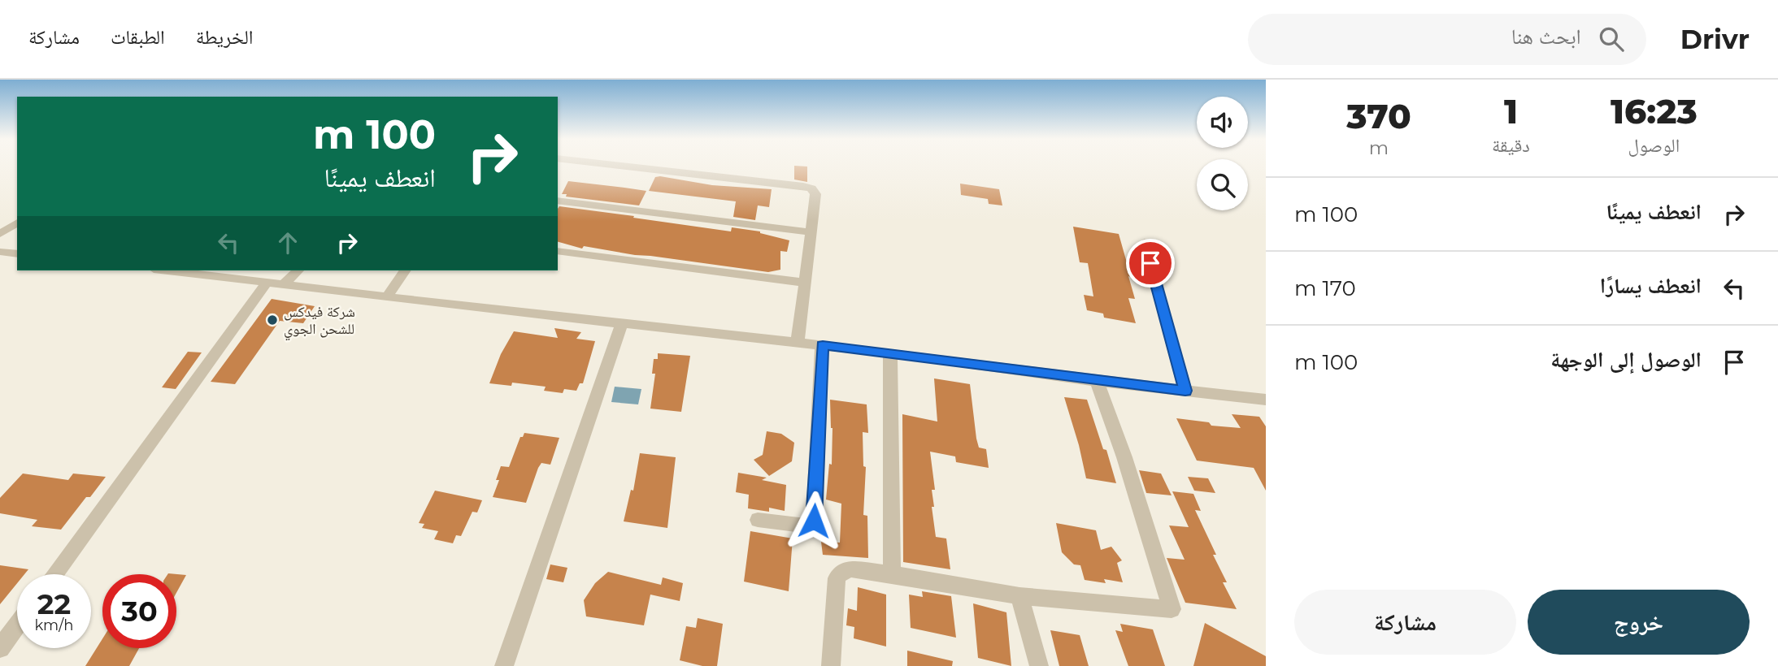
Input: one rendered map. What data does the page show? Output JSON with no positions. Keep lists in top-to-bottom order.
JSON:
{
  "places": ["شركة فيدكس للشحن الجوي"],
  "page": {
    "header": "Drivr",
    "search": "ابحث هنا",
    "nav": ["الخريطة", "الطبقات", "مشاركة"],
    "eta": [
      "16:23",
      "الوصول",
      "1",
      "دقيقة",
      "370",
      "m"
    ],
    "turn": ["100 m", "انعطف يمينًا"],
    "list": [
      {
        "name": "انعطف يمينًا",
        "value": "100 m"
      },
      {
        "name": "انعطف يسارًا",
        "value": "170 m"
      },
      {
        "name": "الوصول إلى الوجهة",
        "value": "100 m"
      }
    ],
    "speed": "22 km/h",
    "limit": "30",
    "buttons": ["خروج", "مشاركة"]
  }
}
